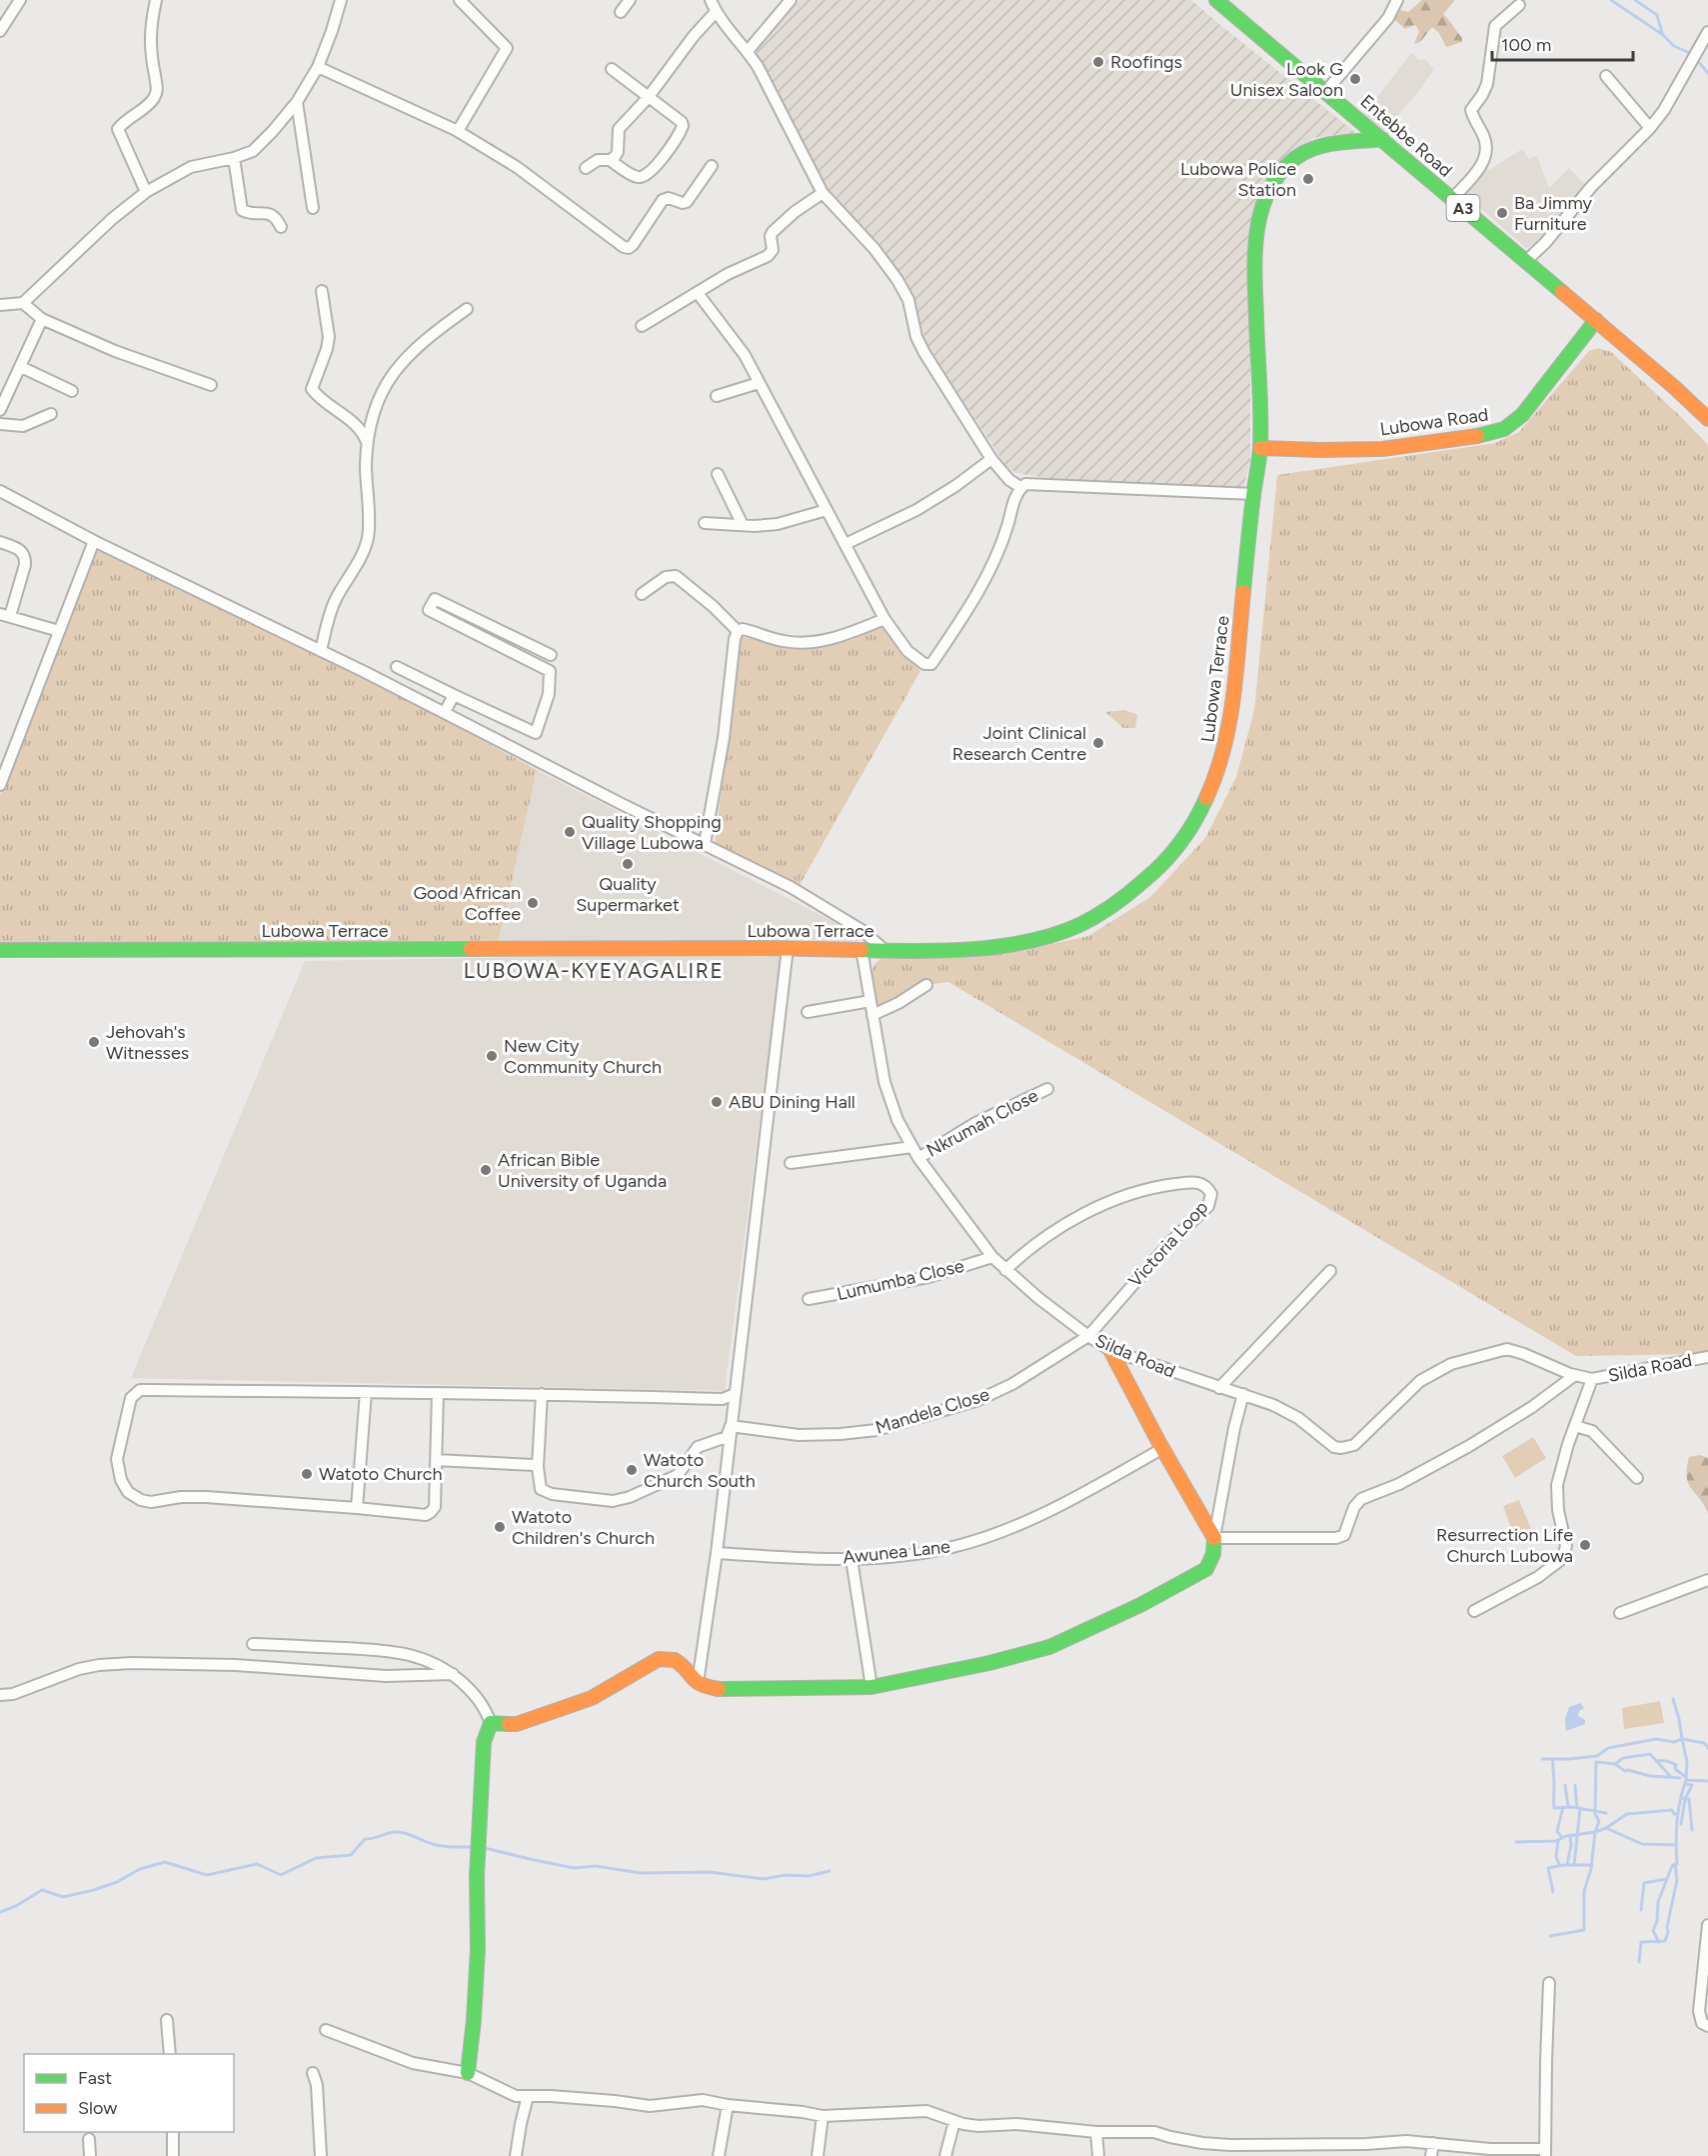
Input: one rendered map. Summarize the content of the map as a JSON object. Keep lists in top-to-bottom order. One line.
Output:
{"streets":{"street":["Entebbe Road","A3","Lubowa Road","Lubowa Terrace","Nkrumah Close","Victoria Loop","Lumumba Close","Silda Road","Mandela Close","Awunea Lane"]},"crossings":[["Entebbe Road","Lubowa Road"],["Entebbe Road","Lubowa Terrace"],["Lubowa Road","Lubowa Terrace"],["Lubowa Terrace","Silda Road"],["Nkrumah Close","Silda Road"],["Victoria Loop","Silda Road"],["Victoria Loop","Mandela Close"],["Lumumba Close","Silda Road"],["Silda Road","Mandela Close"]],"districts":["LUBOWA-KYEYAGALIRE"],"places":["Roofings","Look G Unisex Saloon","Lubowa Police Station","Ba Jimmy Furniture","Joint Clinical Research Centre","Quality Shopping Village Lubowa","Quality Supermarket","Good African Coffee","Jehovah's Witnesses","New City Community Church","ABU Dining Hall","African Bible University of Uganda","Watoto Church South","Watoto Church","Watoto Children's Church","Resurrection Life Church Lubowa"],"legend":["Fast","Slow"],"scale_bar":"100 m"}
